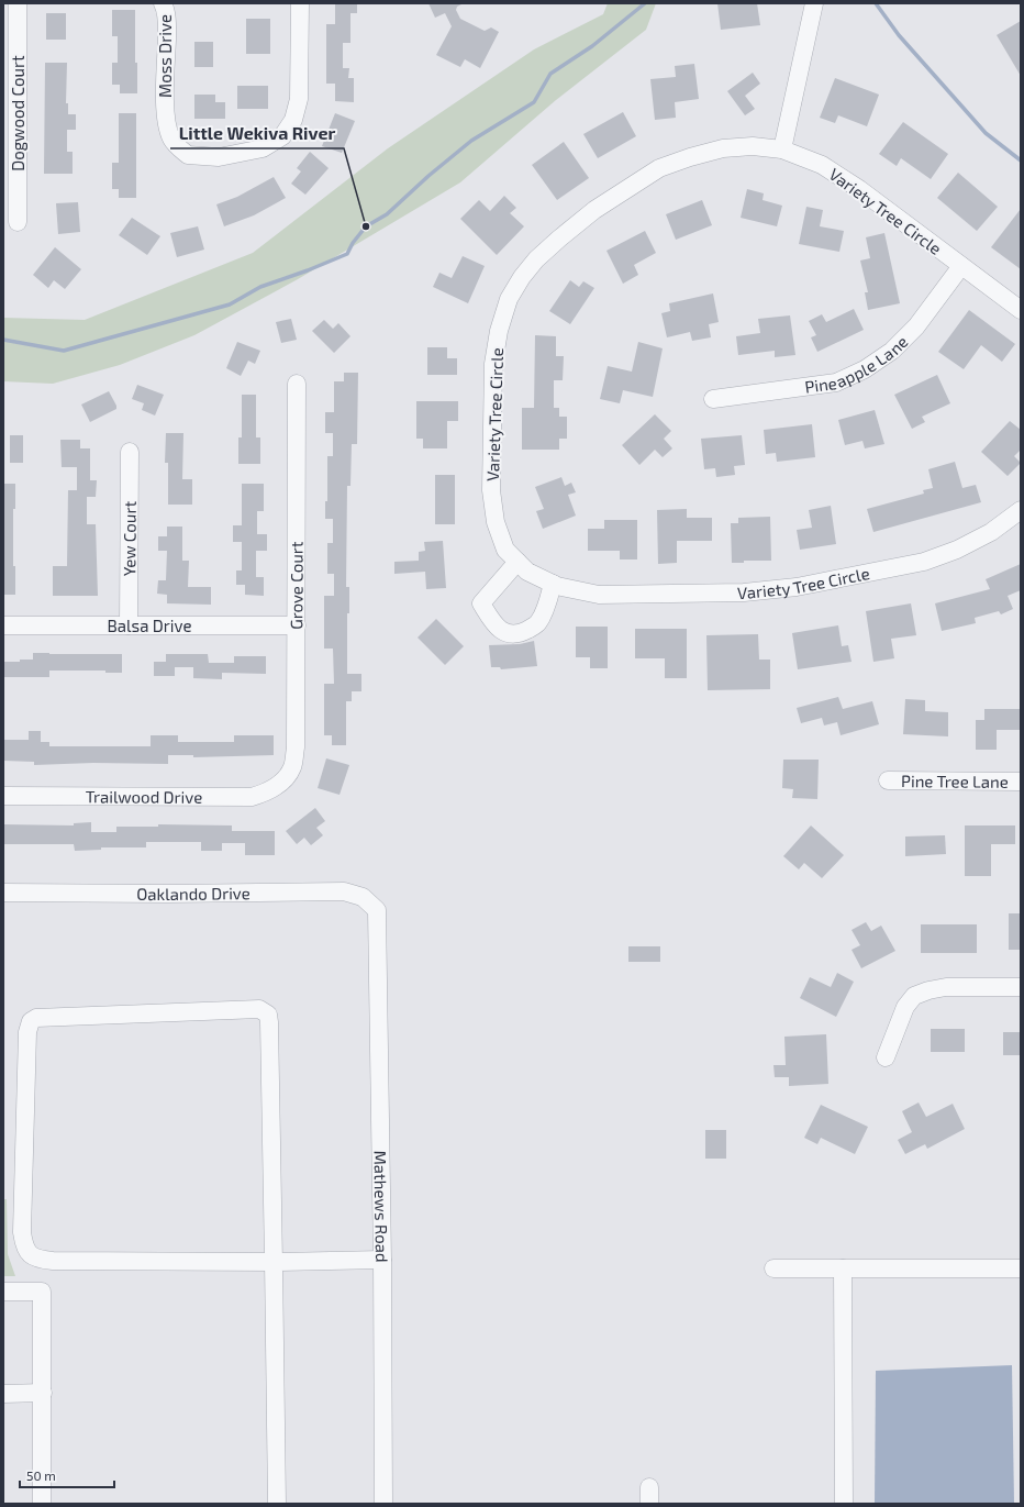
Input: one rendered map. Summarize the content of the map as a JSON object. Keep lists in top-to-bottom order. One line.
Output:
{"streets":{"street":["Moss Drive","Dogwood Court","Variety Tree Circle","Pineapple Lane","Yew Court","Grove Court","Balsa Drive","Pine Tree Lane","Trailwood Drive","Oaklando Drive","Mathews Road"]},"crossings":[["Variety Tree Circle","Pineapple Lane"],["Yew Court","Balsa Drive"],["Grove Court","Balsa Drive"],["Grove Court","Trailwood Drive"],["Oaklando Drive","Mathews Road"]],"places":["Little Wekiva River"],"scale_bar":"50 m"}
